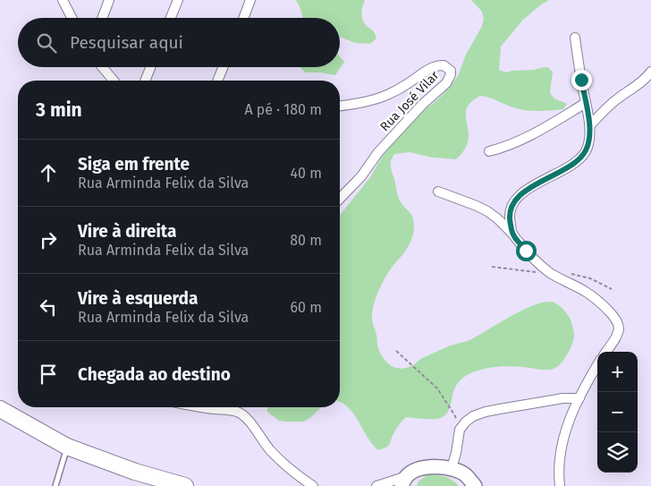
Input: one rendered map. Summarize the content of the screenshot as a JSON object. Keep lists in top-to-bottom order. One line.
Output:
{"streets":{"street":["Rua José Vilar"]},"page":{"search":"Pesquisar aqui","heading":["3 min","A pé · 180 m"],"list":[["Siga em frente","Rua Arminda Felix da Silva","40 m"],["Vire à direita","Rua Arminda Felix da Silva","80 m"],["Vire à esquerda","Rua Arminda Felix da Silva","60 m"],"Chegada ao destino"],"map_buttons":["+","−"]}}
